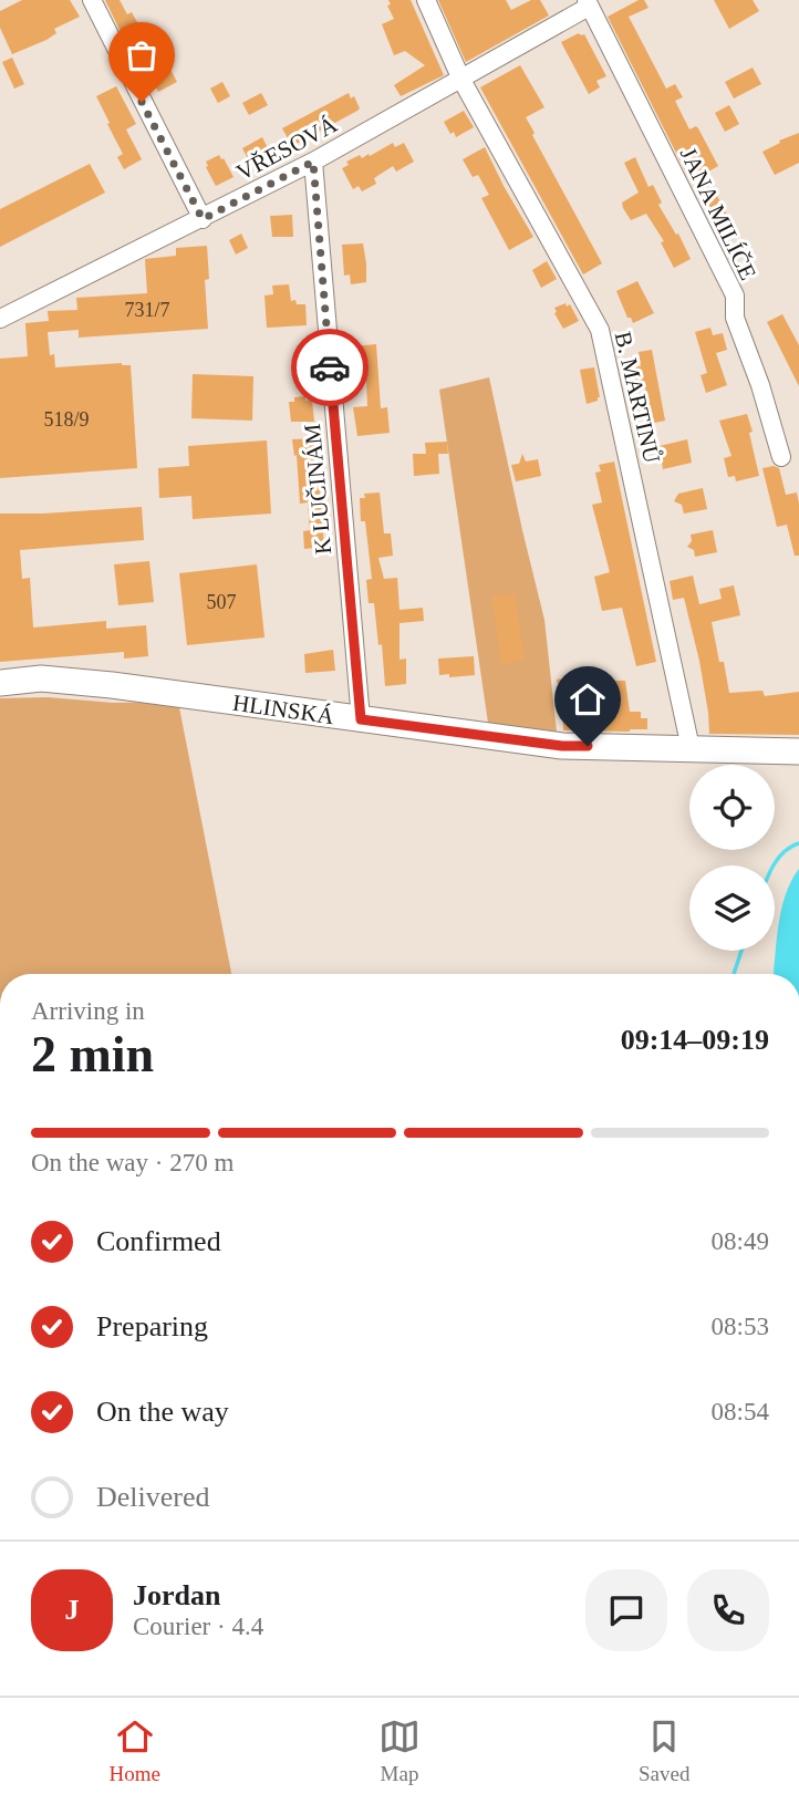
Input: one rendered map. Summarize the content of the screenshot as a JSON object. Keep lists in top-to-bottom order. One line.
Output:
{"streets":{"street":["VŘESOVÁ","JANA MILÍČE","B. MARTINŮ","K LUČINÁM","HLINSKÁ"]},"crossings":[["VŘESOVÁ","JANA MILÍČE"],["VŘESOVÁ","B. MARTINŮ"],["VŘESOVÁ","K LUČINÁM"],["B. MARTINŮ","HLINSKÁ"],["K LUČINÁM","HLINSKÁ"]],"house_numbers":["731/7","518/9","507"],"page":{"heading":["2 min","Arriving in","09:14–09:19"],"panel":["Jordan","Courier · 4.4"],"bar":"On the way · 270 m","list":[["Confirmed","08:49"],["Preparing","08:53"],["On the way","08:54"],"Delivered"],"round":"J","tabs":["Home","Map","Saved"]}}
